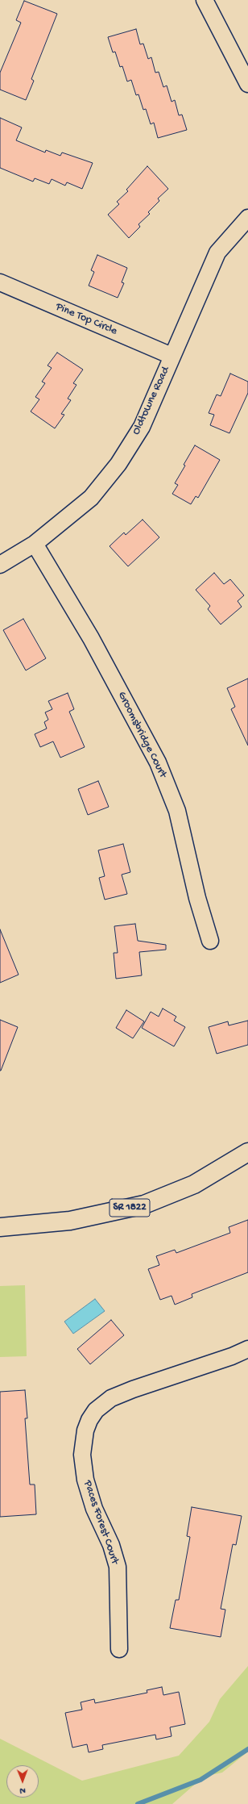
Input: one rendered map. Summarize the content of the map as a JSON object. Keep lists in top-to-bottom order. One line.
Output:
{"streets":{"main road":["SR 1822"],"street":["Pine Top Circle","Oldtowne Road","Groomsbridge Court","Paces Forest Court"]},"crossings":[["Pine Top Circle","Oldtowne Road"],["Oldtowne Road","Groomsbridge Court"]],"north":"bottom"}
